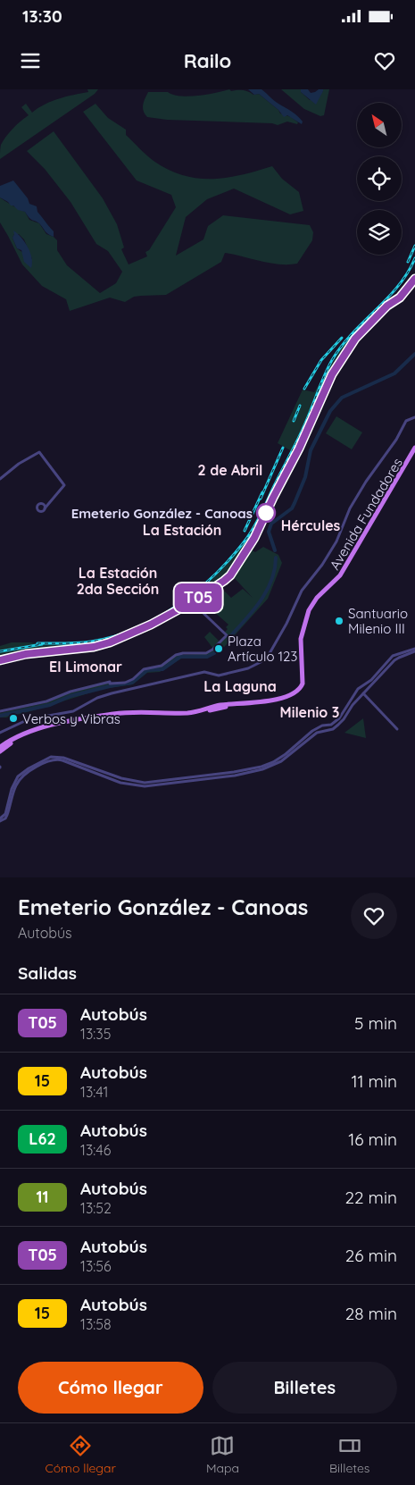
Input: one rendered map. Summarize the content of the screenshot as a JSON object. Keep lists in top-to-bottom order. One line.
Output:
{"streets":{"main road":["Avenida Fundadores"]},"districts":["2 de Abril","Hércules","La Estación","La Estación 2da Sección","El Limonar","La Laguna","Milenio 3"],"places":["Emeterio González - Canoas","Santuario Milenio III","Plaza Artículo 123","Verbos y Vibras"],"lines":["bus line T05"],"north":"top left","page":{"status":"13:30","header":"Railo","on_map":"T05","heading":[["Emeterio González - Canoas","Autobús"],"Salidas"],"list":[{"mark":"T05","name":"Autobús","note":"13:35","value":"5 min"},{"mark":"15","name":"Autobús","note":"13:41","value":"11 min"},{"mark":"L62","name":"Autobús","note":"13:46","value":"16 min"},{"mark":"11","name":"Autobús","note":"13:52","value":"22 min"},{"mark":"T05","name":"Autobús","note":"13:56","value":"26 min"},{"mark":"15","name":"Autobús","note":"13:58","value":"28 min"}],"buttons":["Cómo llegar","Billetes"],"tabs":["Cómo llegar","Mapa","Billetes"]}}
